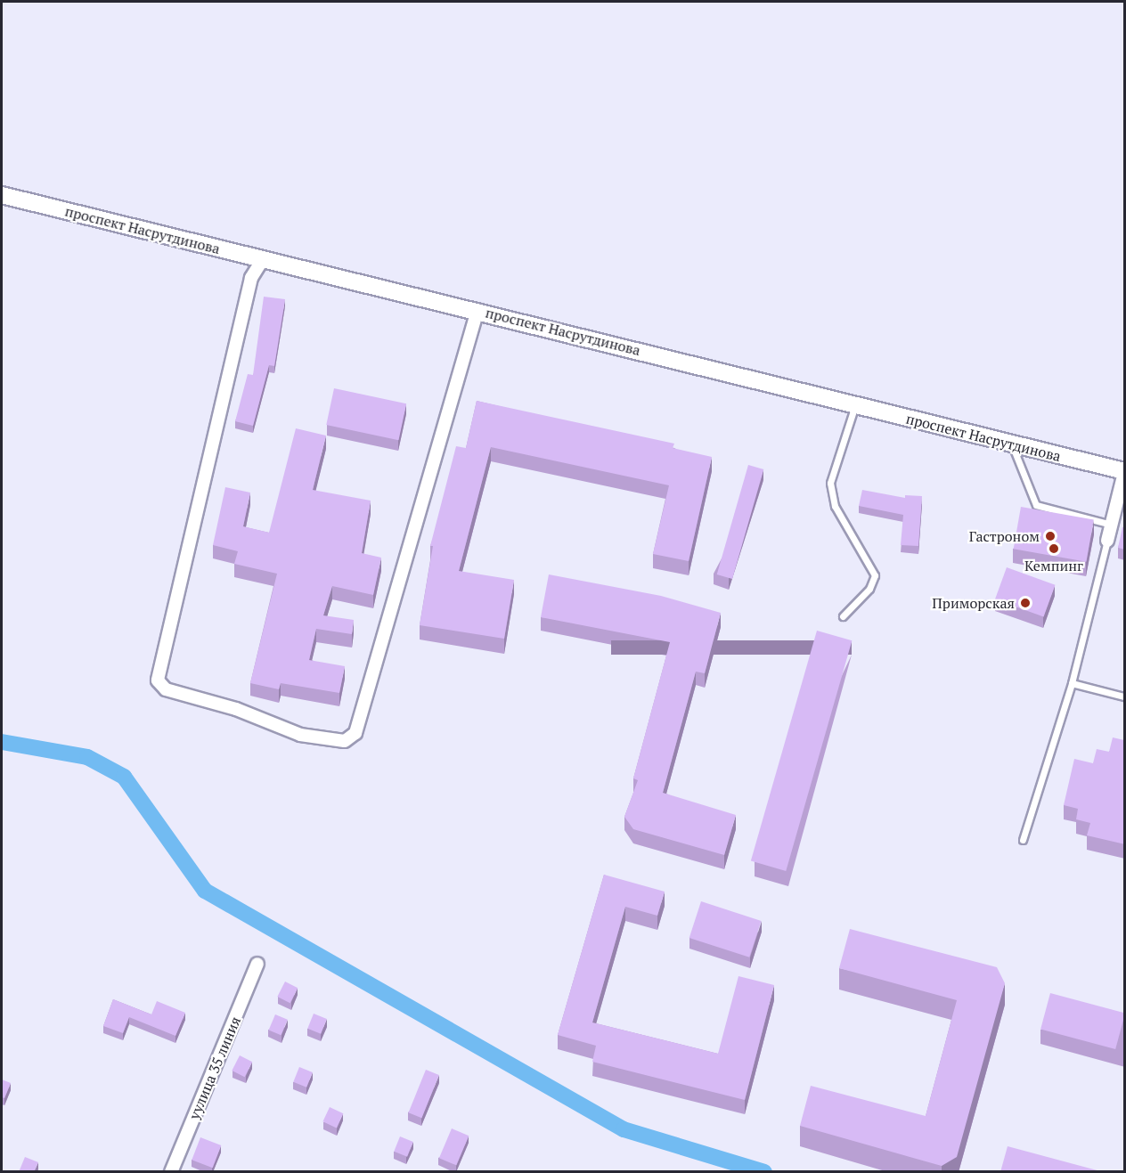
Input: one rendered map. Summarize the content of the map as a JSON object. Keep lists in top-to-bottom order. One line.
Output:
{"streets":{"main road":["проспект Насрутдинова"],"street":["уулица 35 линия"]},"places":["Гастроном","Кемпинг","Приморская"]}
